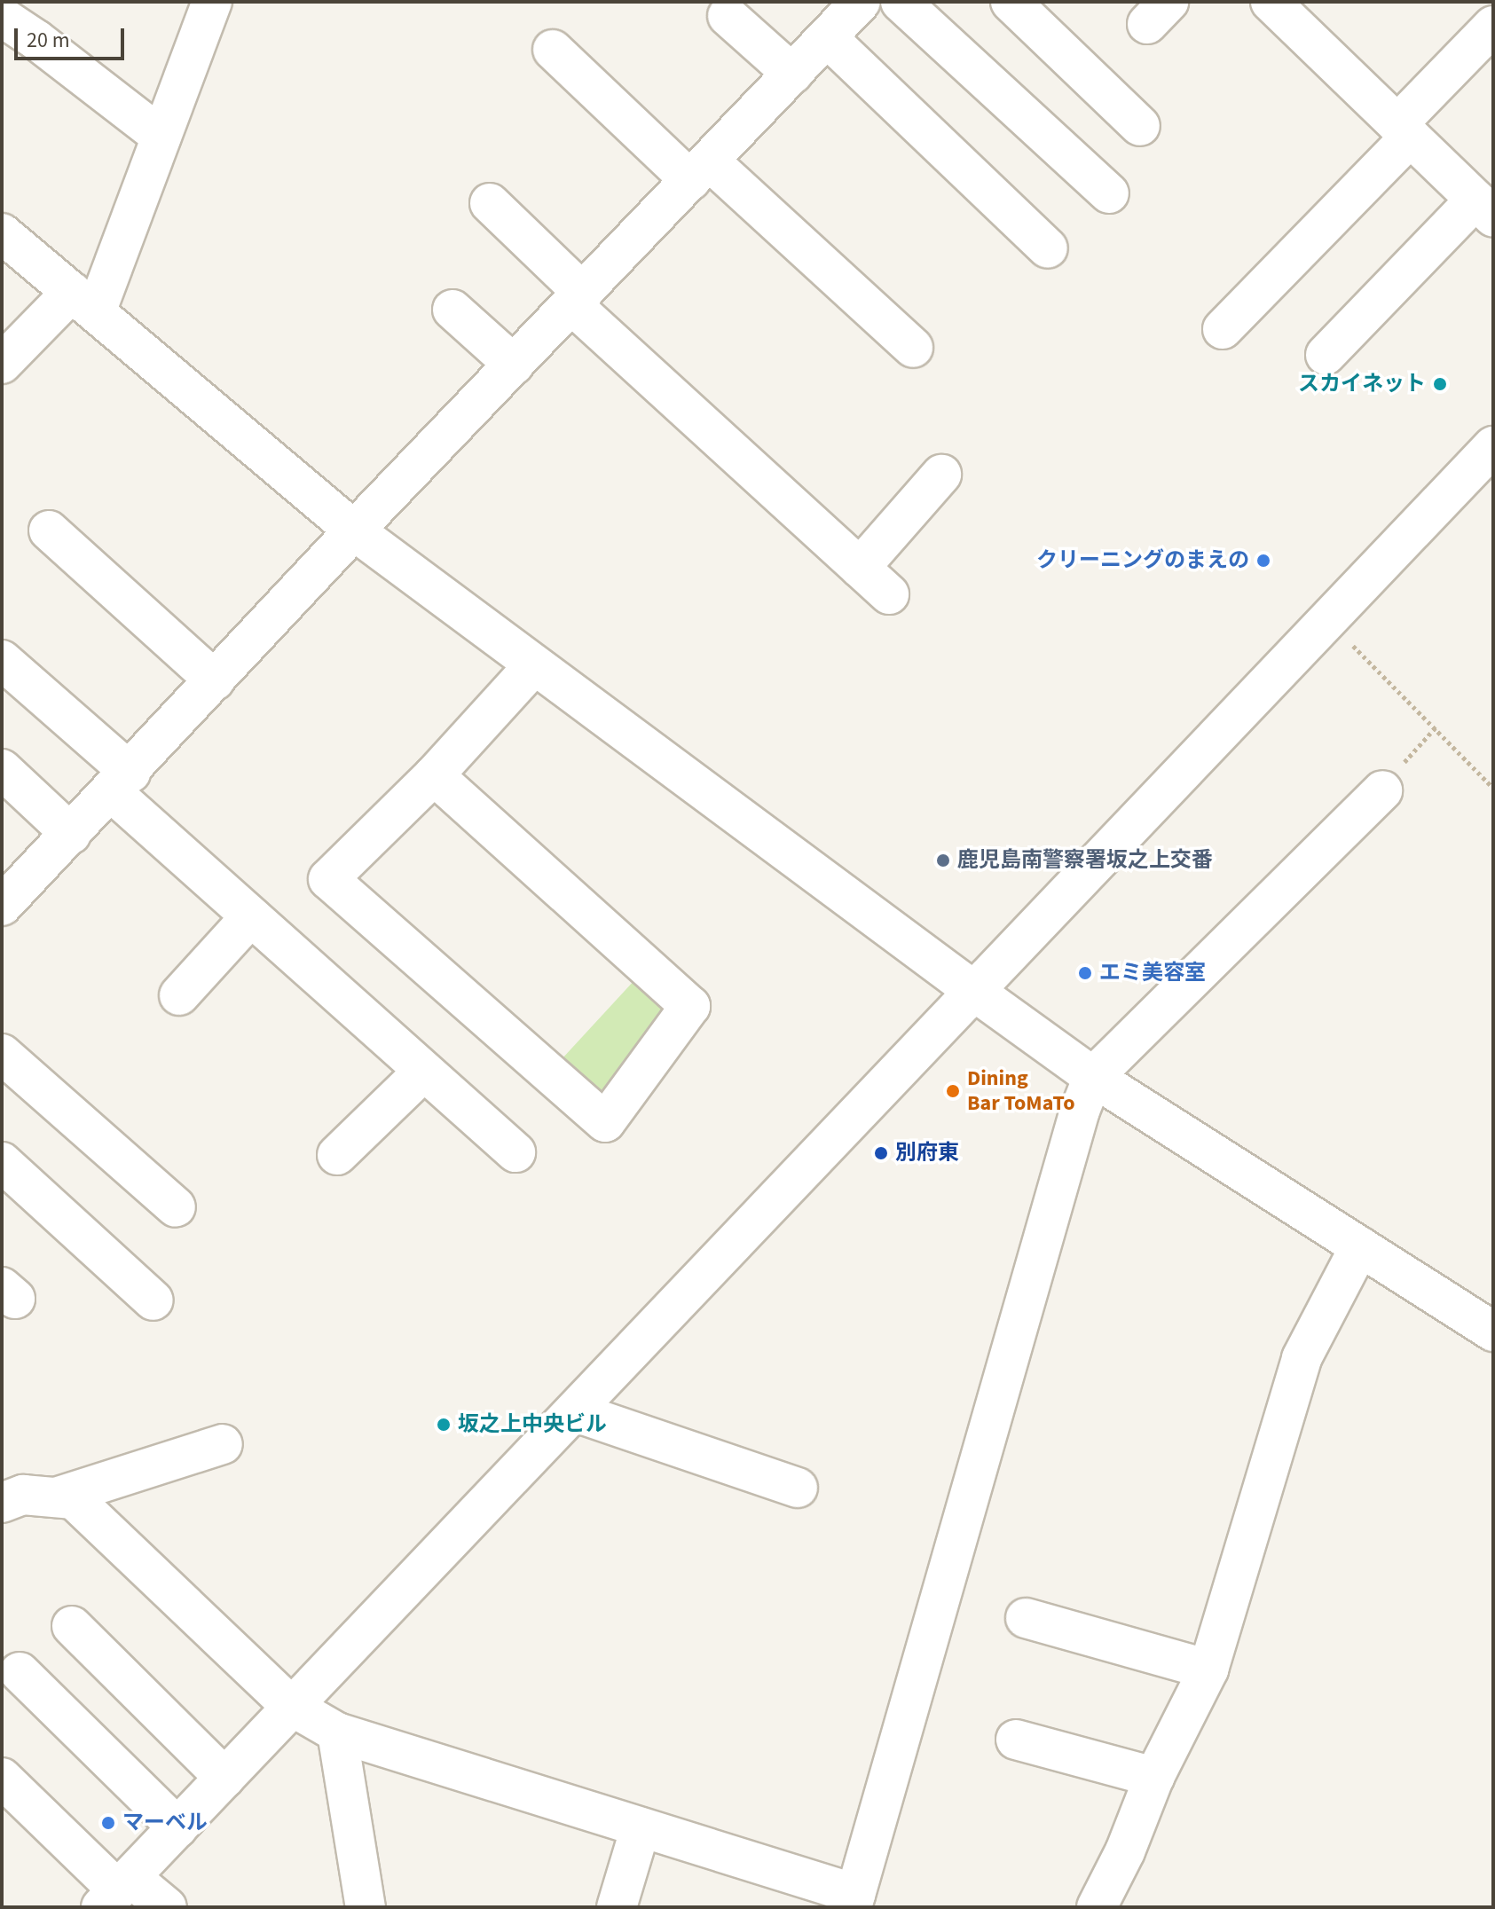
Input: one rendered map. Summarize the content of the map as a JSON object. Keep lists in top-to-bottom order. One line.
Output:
{"places":["スカイネット","クリーニングのまえの","鹿児島南警察署坂之上交番","エミ美容室","Dining Bar ToMaTo","別府東","坂之上中央ビル","マーベル"],"scale_bar":"20 m"}
